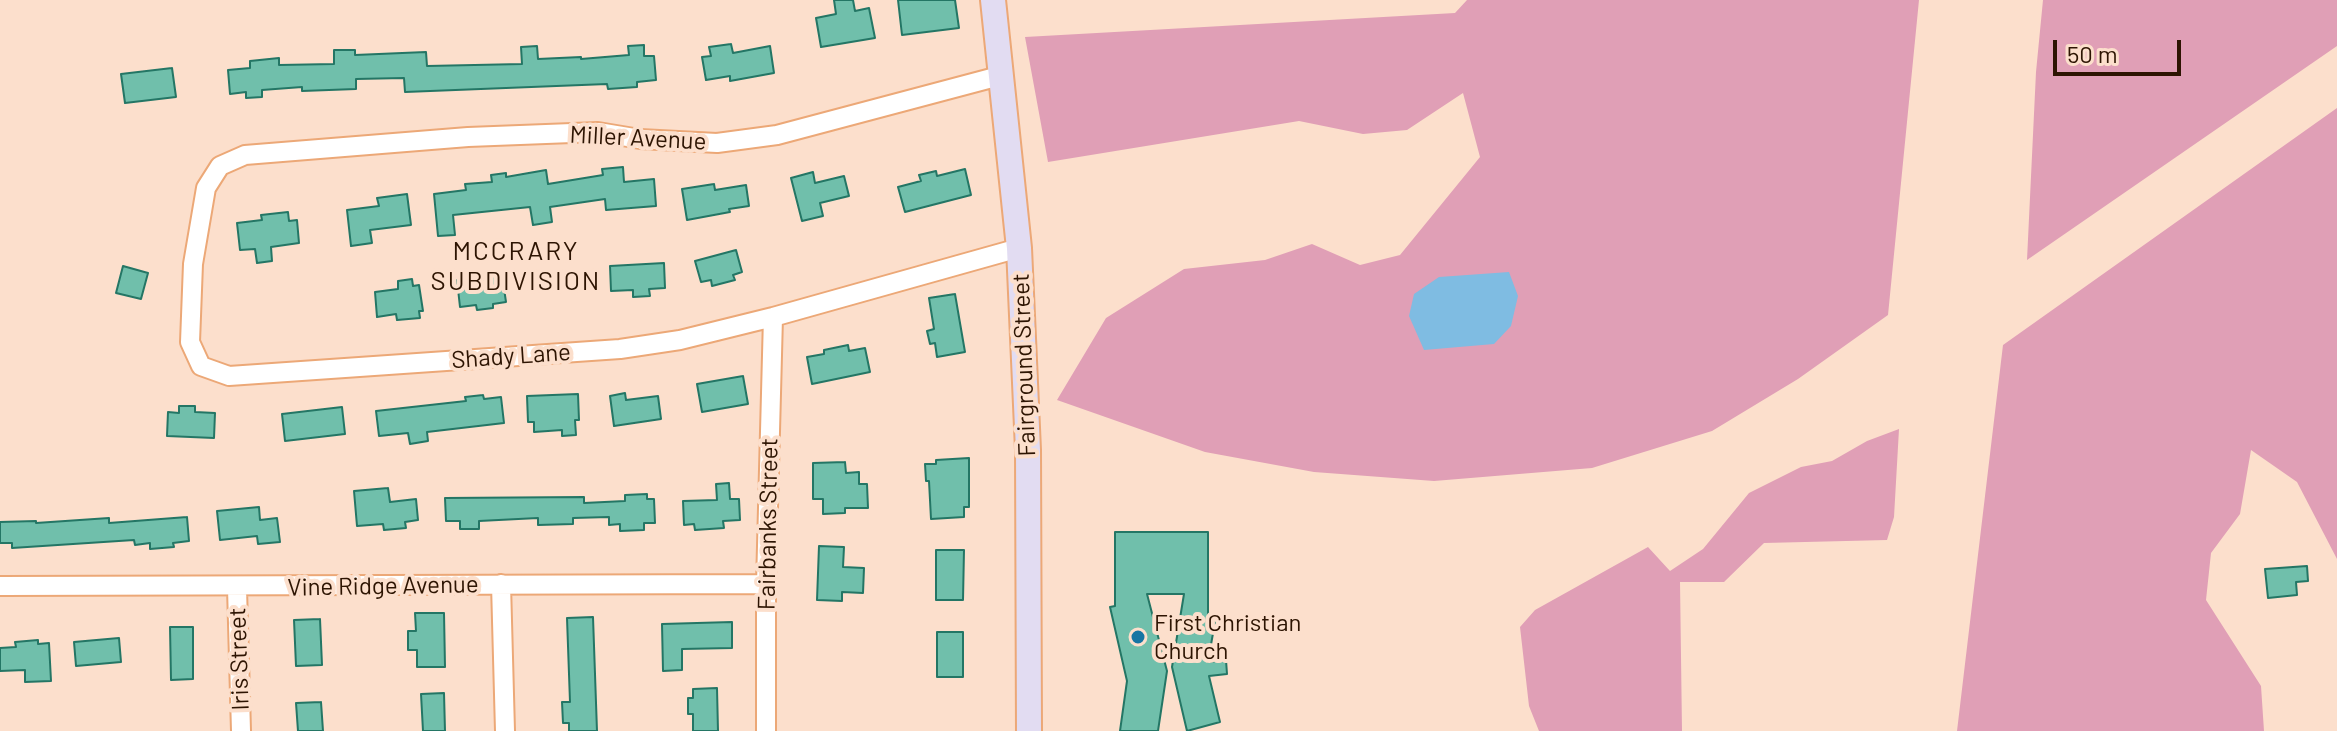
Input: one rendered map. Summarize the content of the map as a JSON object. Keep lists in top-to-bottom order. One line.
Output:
{"streets":{"street":["Miller Avenue","Shady Lane","Fairground Street","Fairbanks Street","Vine Ridge Avenue","Iris Street"]},"crossings":[["Miller Avenue","Shady Lane"],["Miller Avenue","Fairground Street"],["Shady Lane","Fairground Street"],["Shady Lane","Fairbanks Street"],["Fairbanks Street","Vine Ridge Avenue"],["Vine Ridge Avenue","Iris Street"]],"districts":["MCCRARY SUBDIVISION"],"places":["First Christian Church"],"scale_bar":"50 m"}
